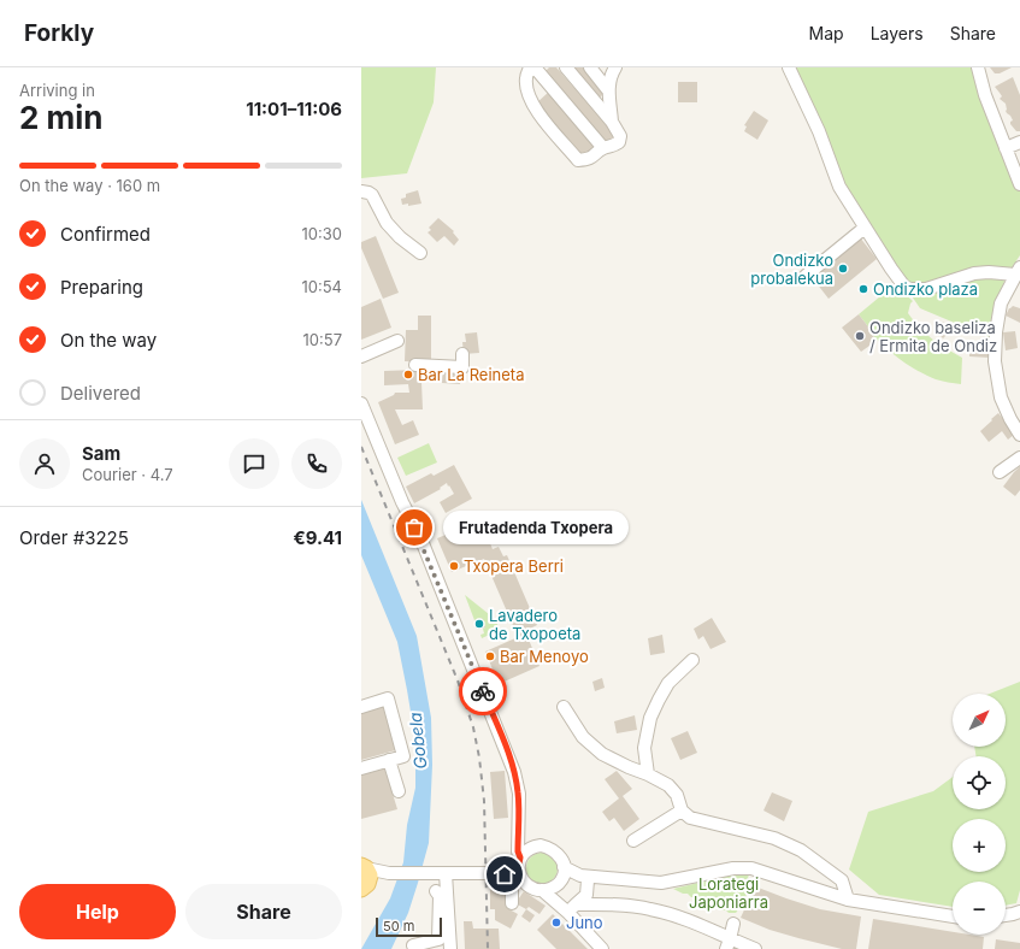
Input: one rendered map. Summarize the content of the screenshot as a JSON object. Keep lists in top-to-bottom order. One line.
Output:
{"water":["Gobela"],"parks":["Lorategi Japoniarra"],"places":["Ondizko probalekua","Ondizko plaza","Ondizko baseliza / Ermita de Ondiz","Bar La Reineta","Frutadenda Txopera","Txopera Berri","Lavadero de Txopoeta","Bar Menoyo","Juno"],"scale_bar":"50 m","north":"top right","page":{"header":"Forkly","nav":["Map","Layers","Share"],"heading":["2 min","Arriving in","11:01–11:06"],"panel":["Sam","Courier · 4.7","Order #3225","€9.41"],"bar":"On the way · 160 m","list":[["Confirmed","10:30"],["Preparing","10:54"],["On the way","10:57"],"Delivered"],"bubble":"Frutadenda Txopera","map_buttons":["+","−"],"buttons":["Help","Share"],"scale":"50 m"}}
